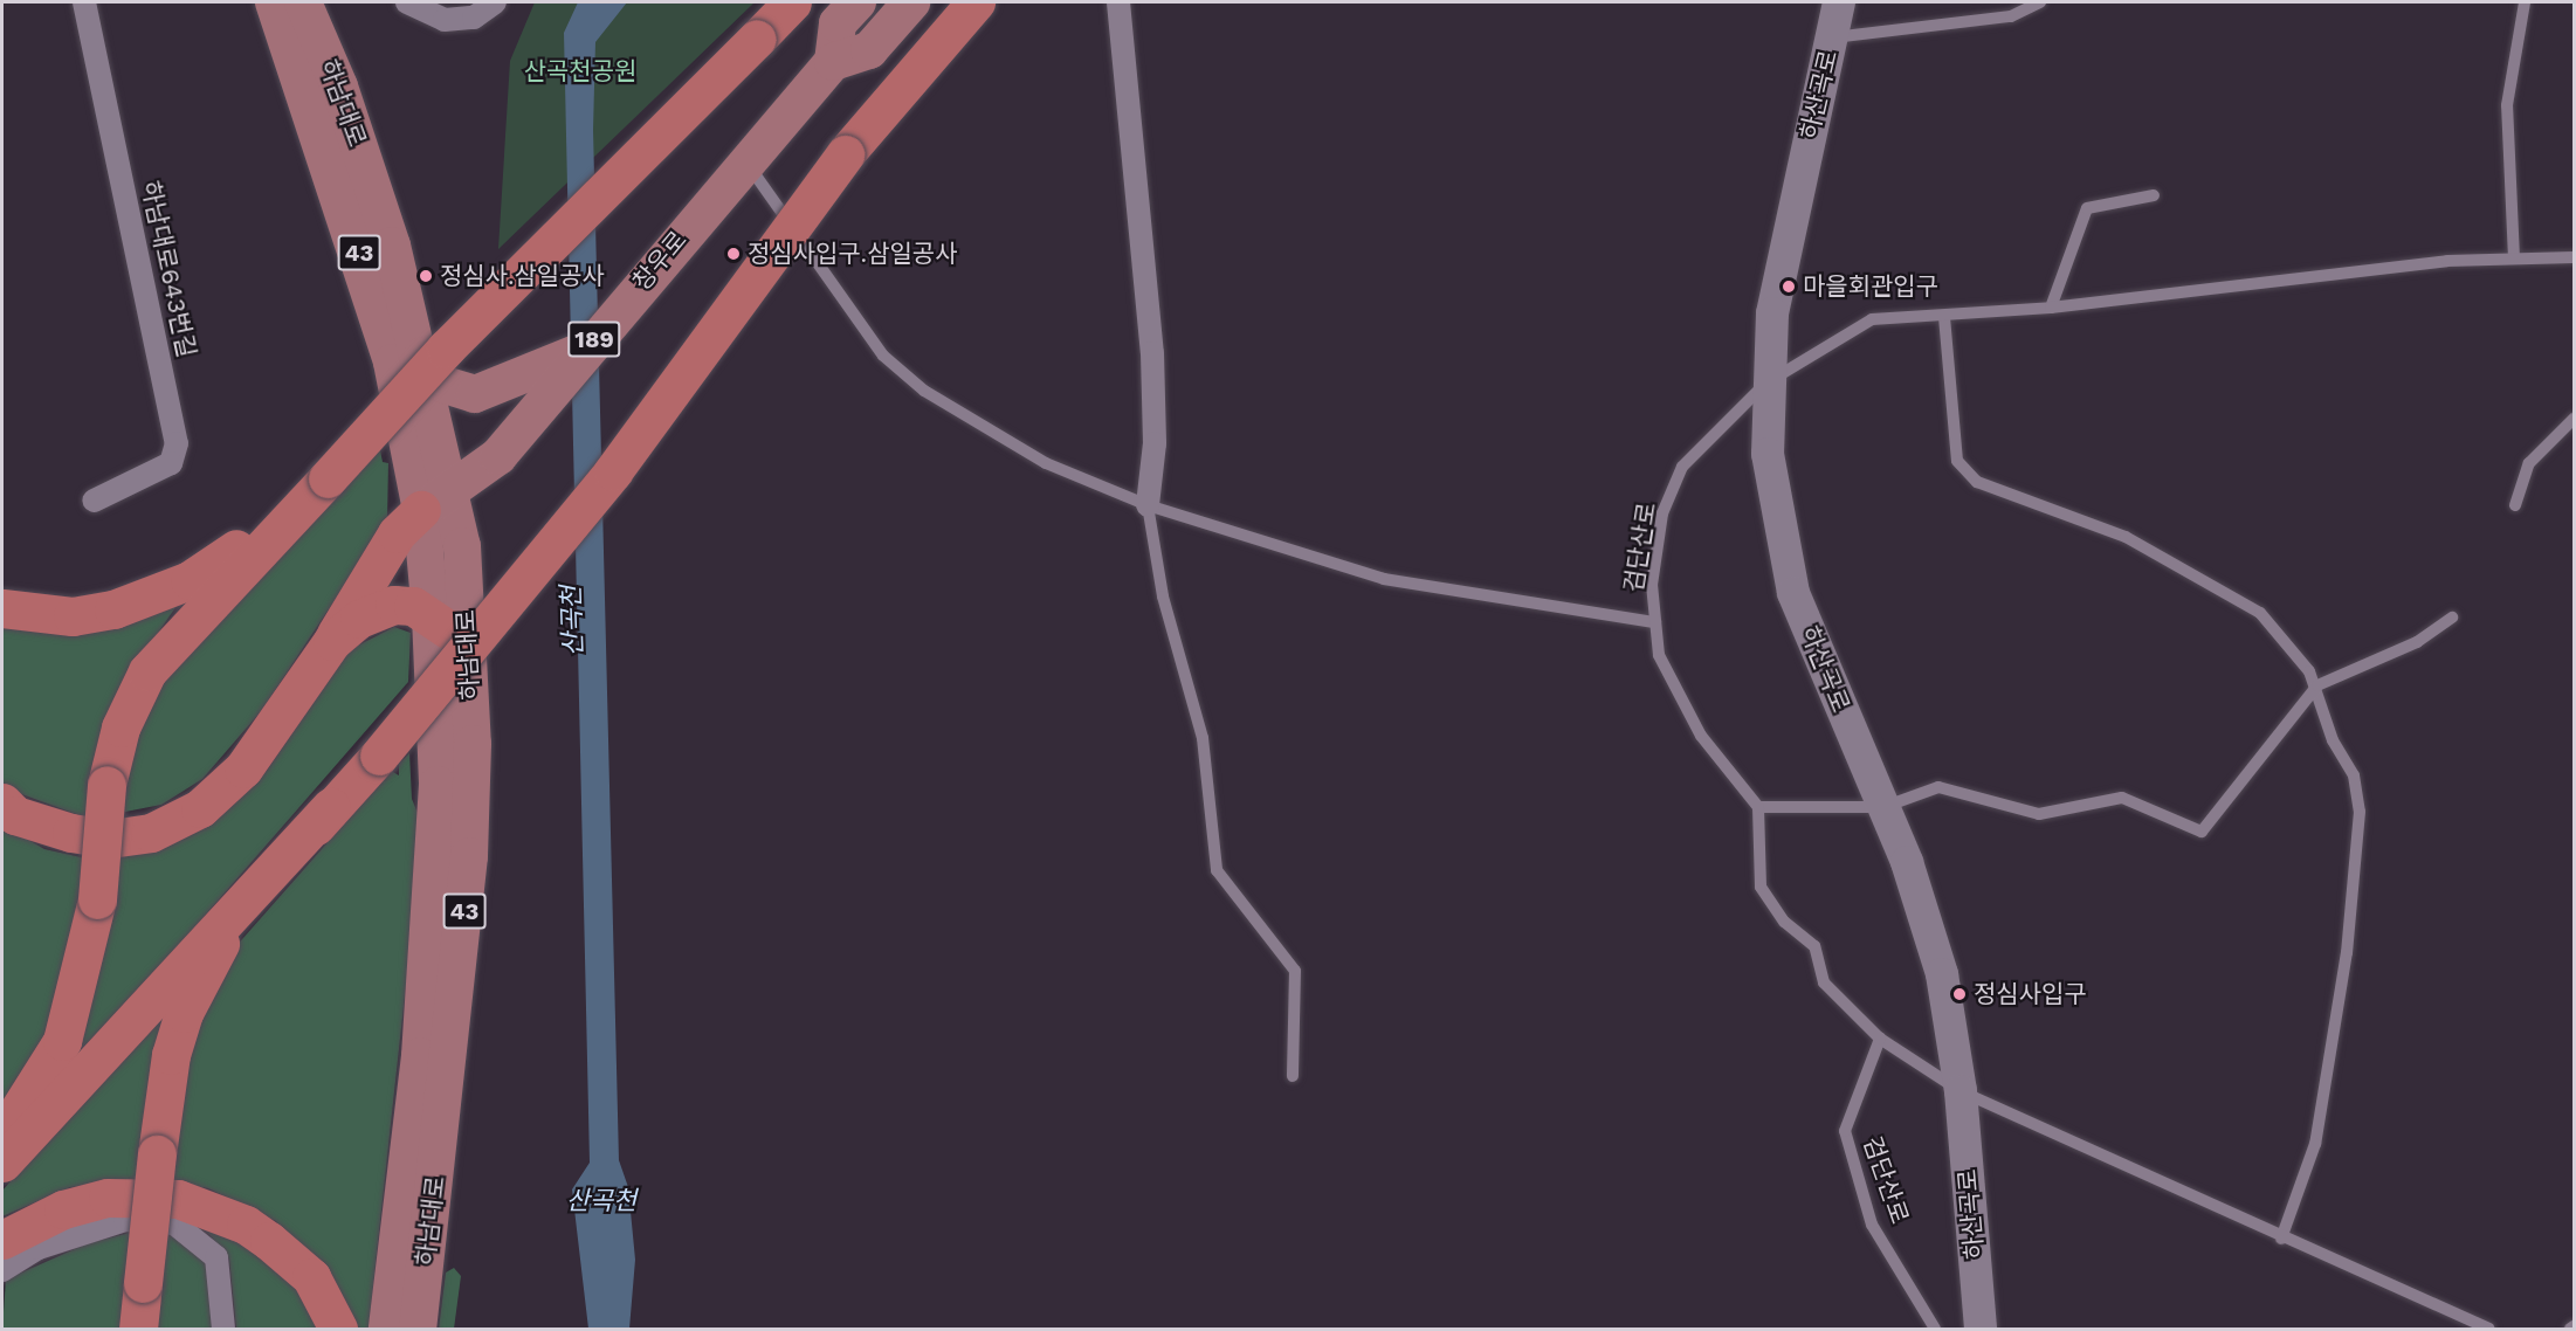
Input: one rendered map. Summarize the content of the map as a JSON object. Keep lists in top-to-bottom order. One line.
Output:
{"streets":{"main road":["하남대로","43","창우로","189"],"street":["하산곡로","하남대로643번길"],"lane":["검단산로"]},"crossings":[["하산곡로","검단산로"],["하남대로","창우로"]],"water":["산곡천"],"parks":["산곡천공원"],"places":["정심사입구.삼일공사","정심사.삼일공사","마을회관입구","정심사입구"]}
